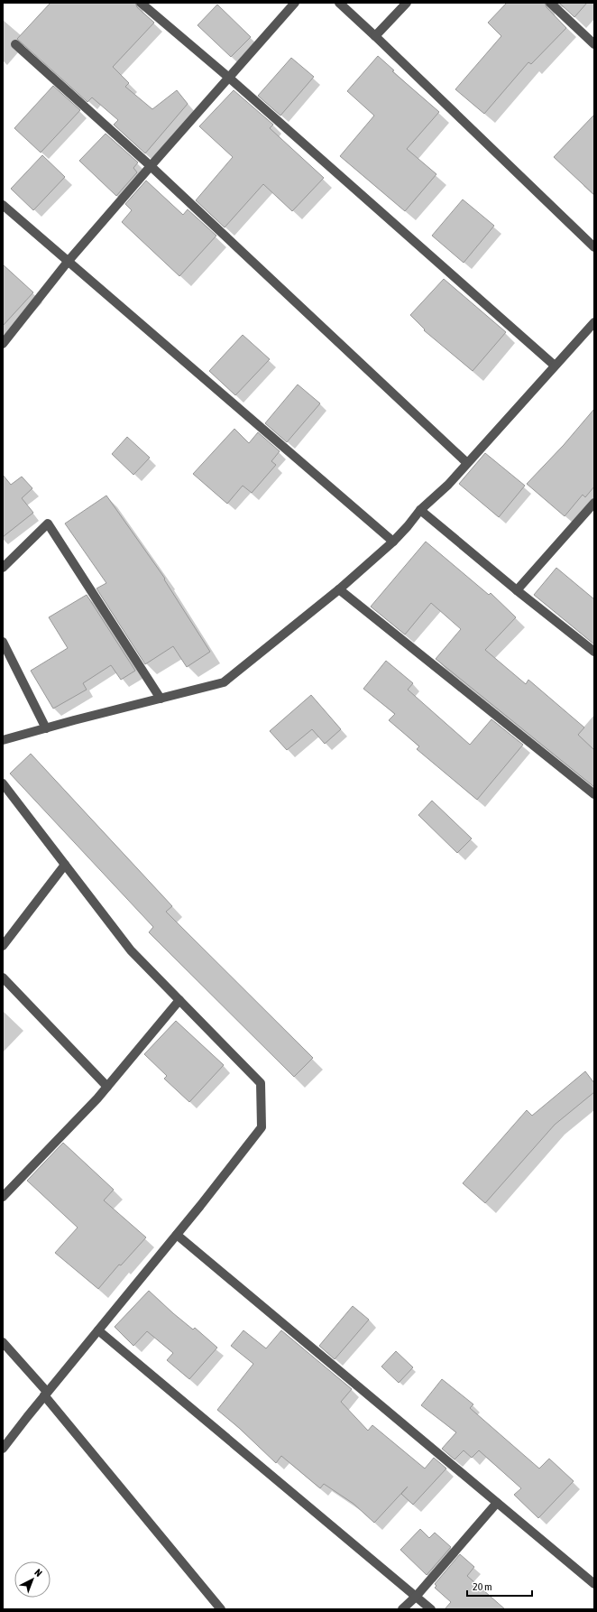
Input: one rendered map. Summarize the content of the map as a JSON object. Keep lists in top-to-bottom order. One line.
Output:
{"scale_bar":"20 m","north":"top right"}
